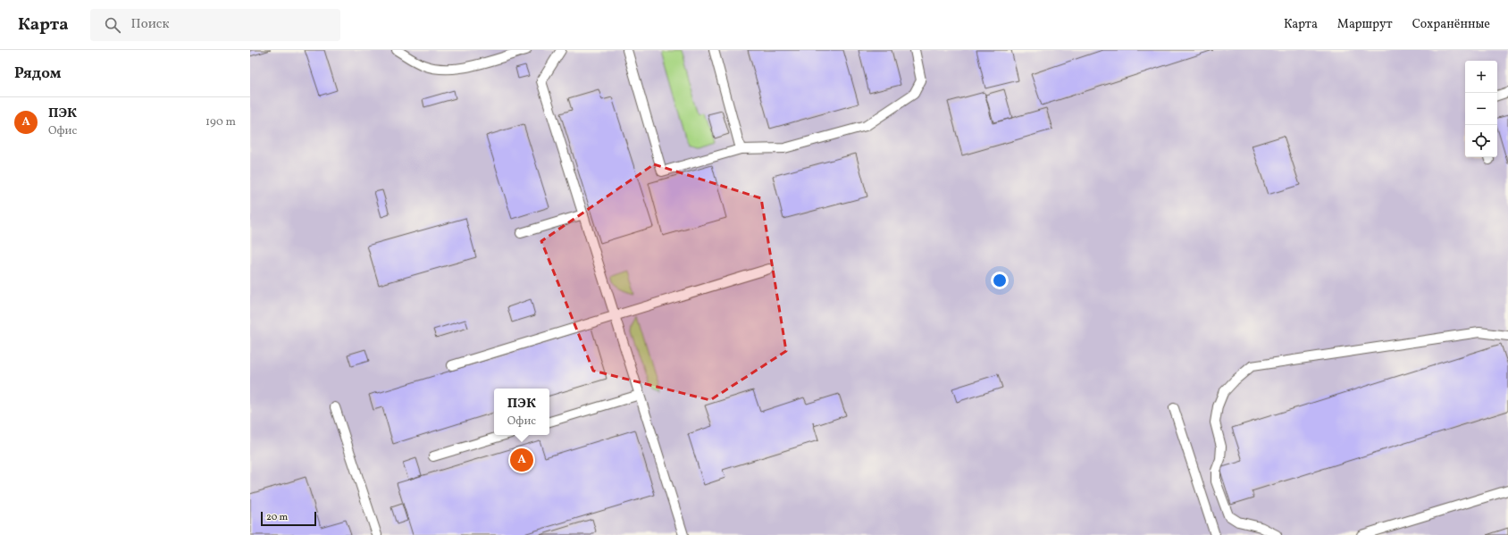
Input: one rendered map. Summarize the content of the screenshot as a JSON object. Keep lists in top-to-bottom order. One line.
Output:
{"scale_bar":"20 m","page":{"header":"Карта","search":"Поиск","nav":["Карта","Маршрут","Сохранённые"],"heading":"Рядом","map_buttons":["+","−"],"list":[{"mark":"A","name":"ПЭК","note":"Офис","value":"190 m"}],"popup":["ПЭК","Офис"],"pins":"A","scale":"20 m"}}
